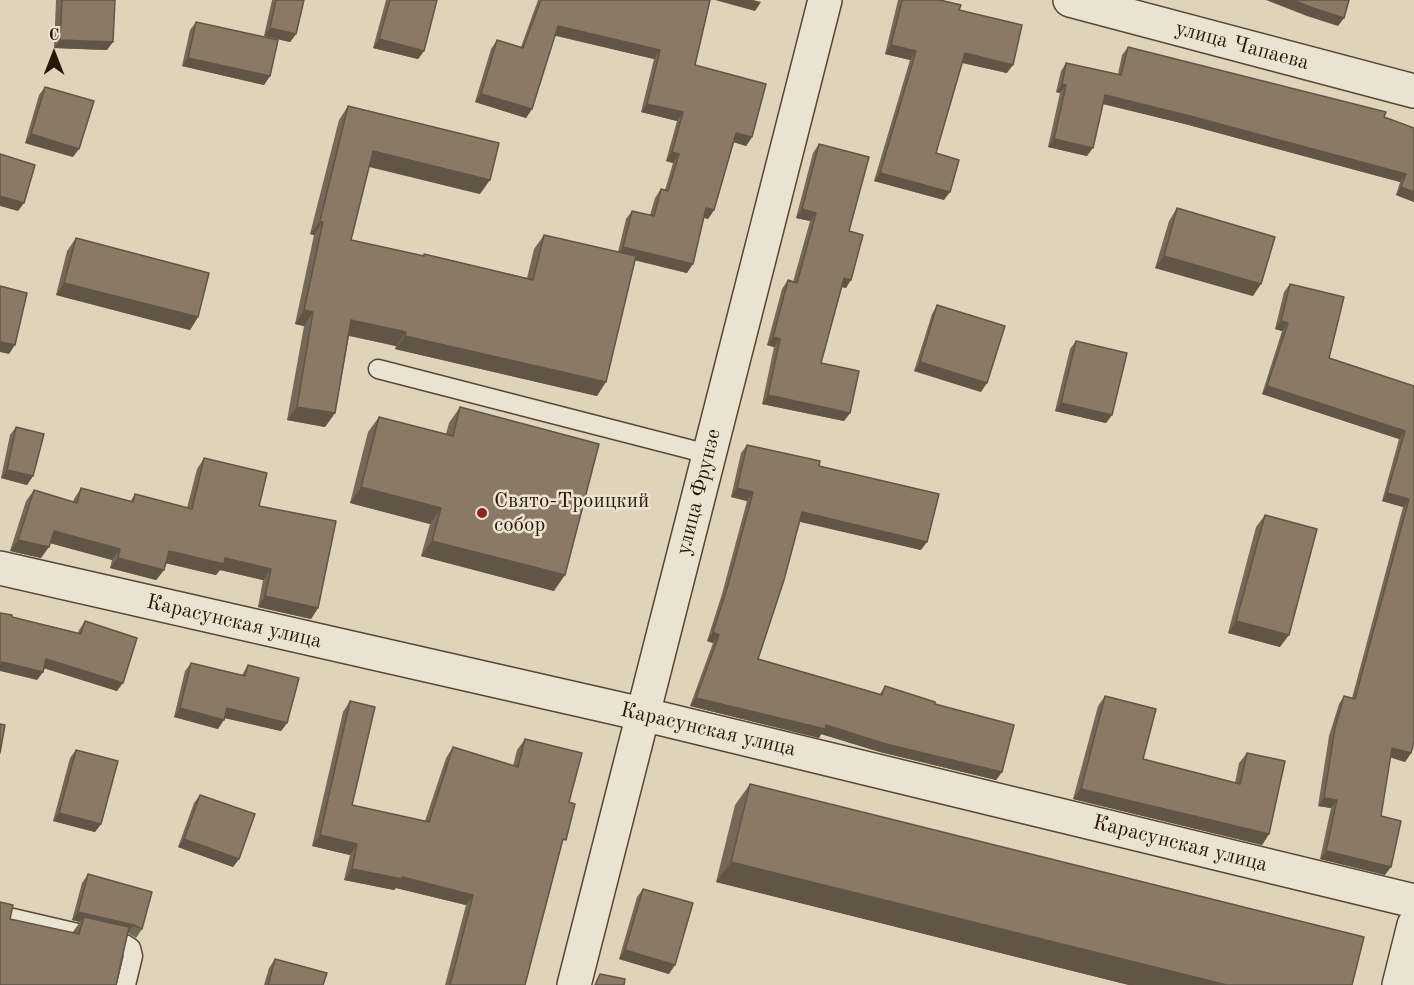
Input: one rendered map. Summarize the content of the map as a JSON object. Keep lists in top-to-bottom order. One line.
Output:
{"streets":{"street":["улица Чапаева","улица Фрунзе","Карасунская улица"]},"crossings":[["улица Фрунзе","Карасунская улица"]],"places":["Свято-Троицкий собор"],"north":"top"}
